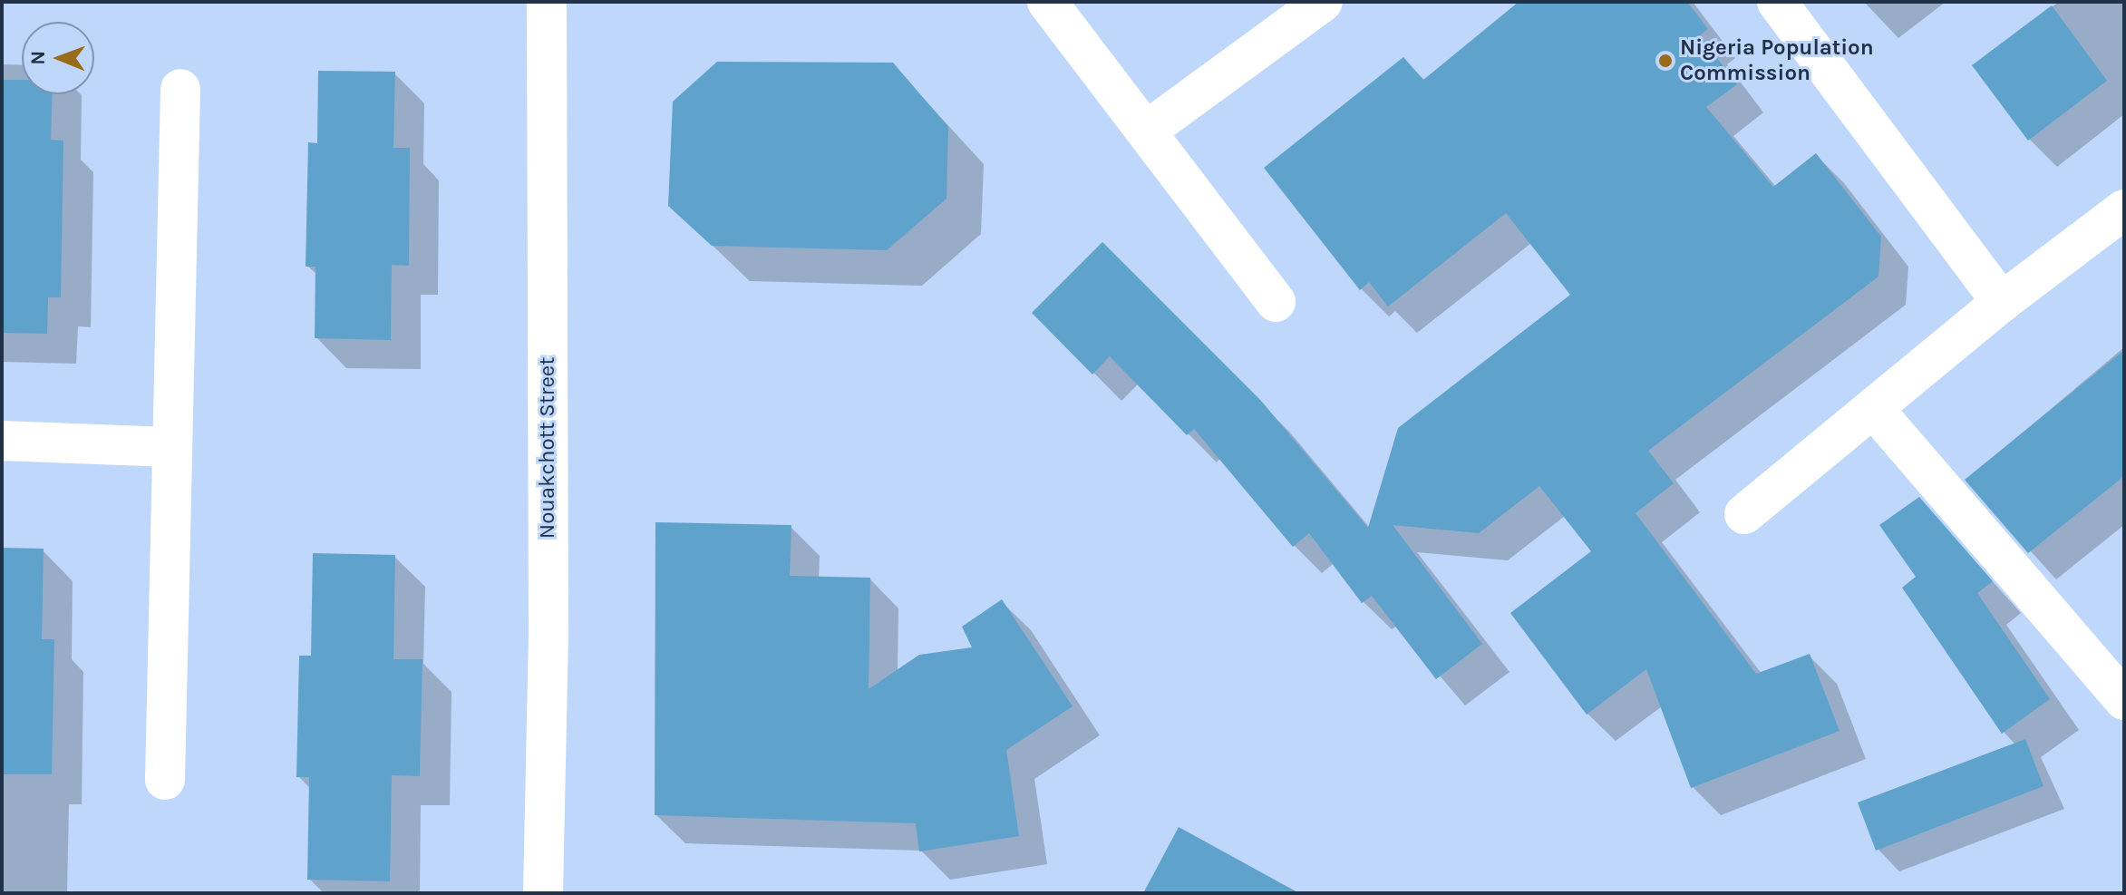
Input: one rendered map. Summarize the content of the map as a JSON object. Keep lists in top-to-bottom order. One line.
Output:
{"streets":{"street":["Nouakchott Street"]},"places":["Nigeria Population Commission"],"north":"left"}
